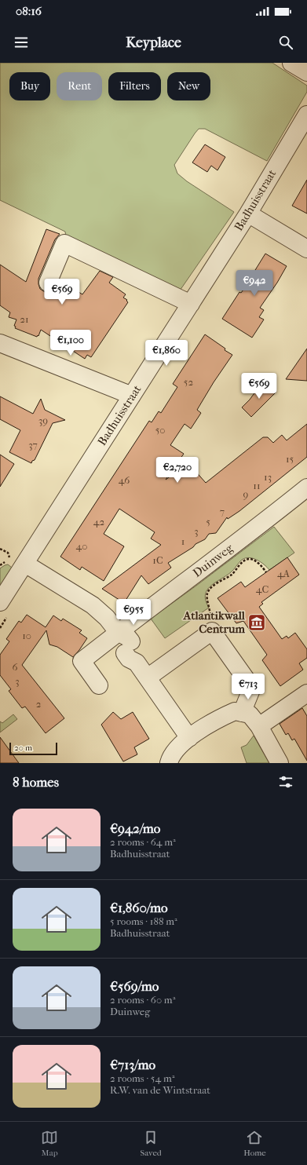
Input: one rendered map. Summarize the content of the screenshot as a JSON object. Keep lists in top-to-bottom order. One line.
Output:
{"streets":{"street":["Badhuisstraat","Duinweg"]},"places":{"museum":["Atlantikwall Centrum"]},"house_numbers":["21","52","39","50","37","15","13","46","11","9","7","42","5","3","1","40","1C","4A","4C","10","6","3","2"],"scale_bar":"20 m","page":{"status":"08:16","header":"Keyplace","chip":["Buy","Rent","Filters","New"],"price":["€942","€569","€1,100","€1,860","€569","€2,720","€955","€713"],"scale":"20 m","heading":"8 homes","list":[{"name":"€942/mo","note":"2 rooms · 64 m² · Badhuisstraat"},{"name":"€1,860/mo","note":"5 rooms · 188 m² · Badhuisstraat"},{"name":"€569/mo","note":"2 rooms · 60 m² · Duinweg"},{"name":"€713/mo","note":"2 rooms · 54 m² · R.W. van de Wintstraat"}],"tabs":["Map","Saved","Home"]}}
